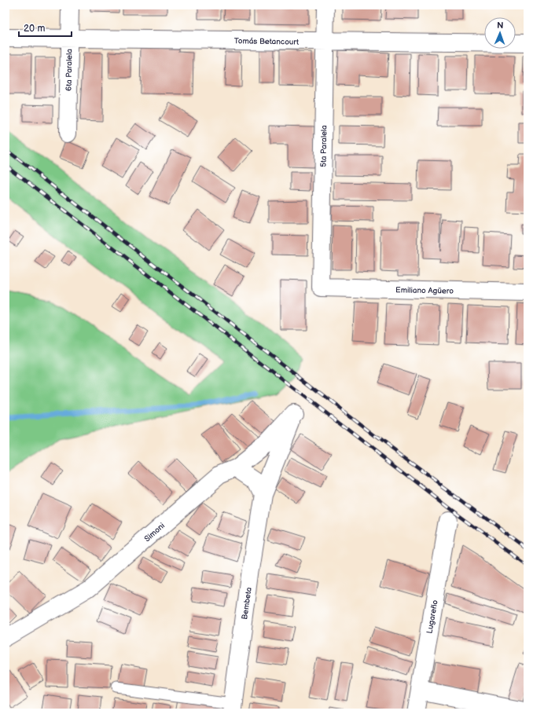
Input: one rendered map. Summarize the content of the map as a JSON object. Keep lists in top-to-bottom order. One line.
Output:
{"streets":{"street":["Tomás Betancourt","6ta Paralela","5ta Paralela","Emiliano Agüero","Simoni","Bembeta","Lugareño"]},"crossings":[["Tomás Betancourt","6ta Paralela"],["Tomás Betancourt","5ta Paralela"],["5ta Paralela","Emiliano Agüero"],["Simoni","Bembeta"]],"scale_bar":"20 m","north":"top"}
